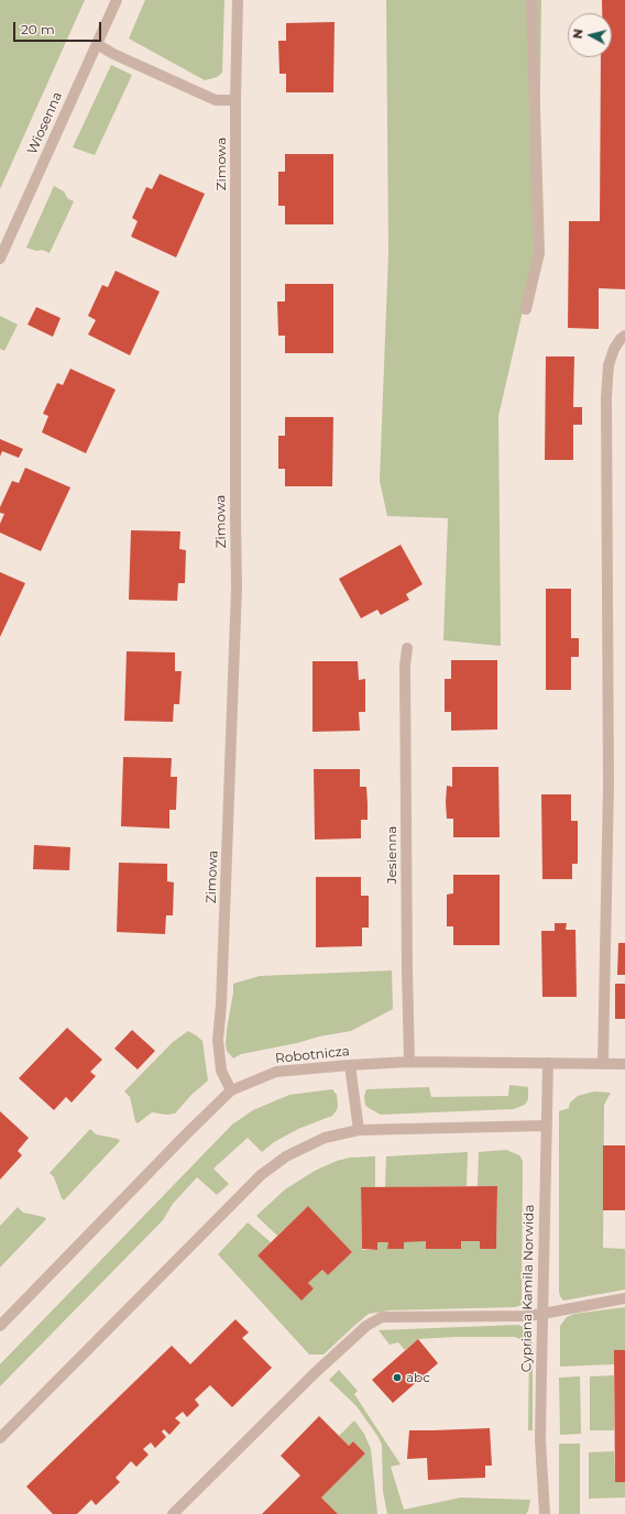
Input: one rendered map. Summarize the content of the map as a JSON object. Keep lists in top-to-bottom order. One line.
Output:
{"streets":{"street":["Wiosenna","Zimowa","Jesienna","Robotnicza","Cypriana Kamila Norwida"]},"crossings":[["Zimowa","Robotnicza"],["Jesienna","Robotnicza"],["Robotnicza","Cypriana Kamila Norwida"]],"places":["abc"],"scale_bar":"20 m","north":"left"}
